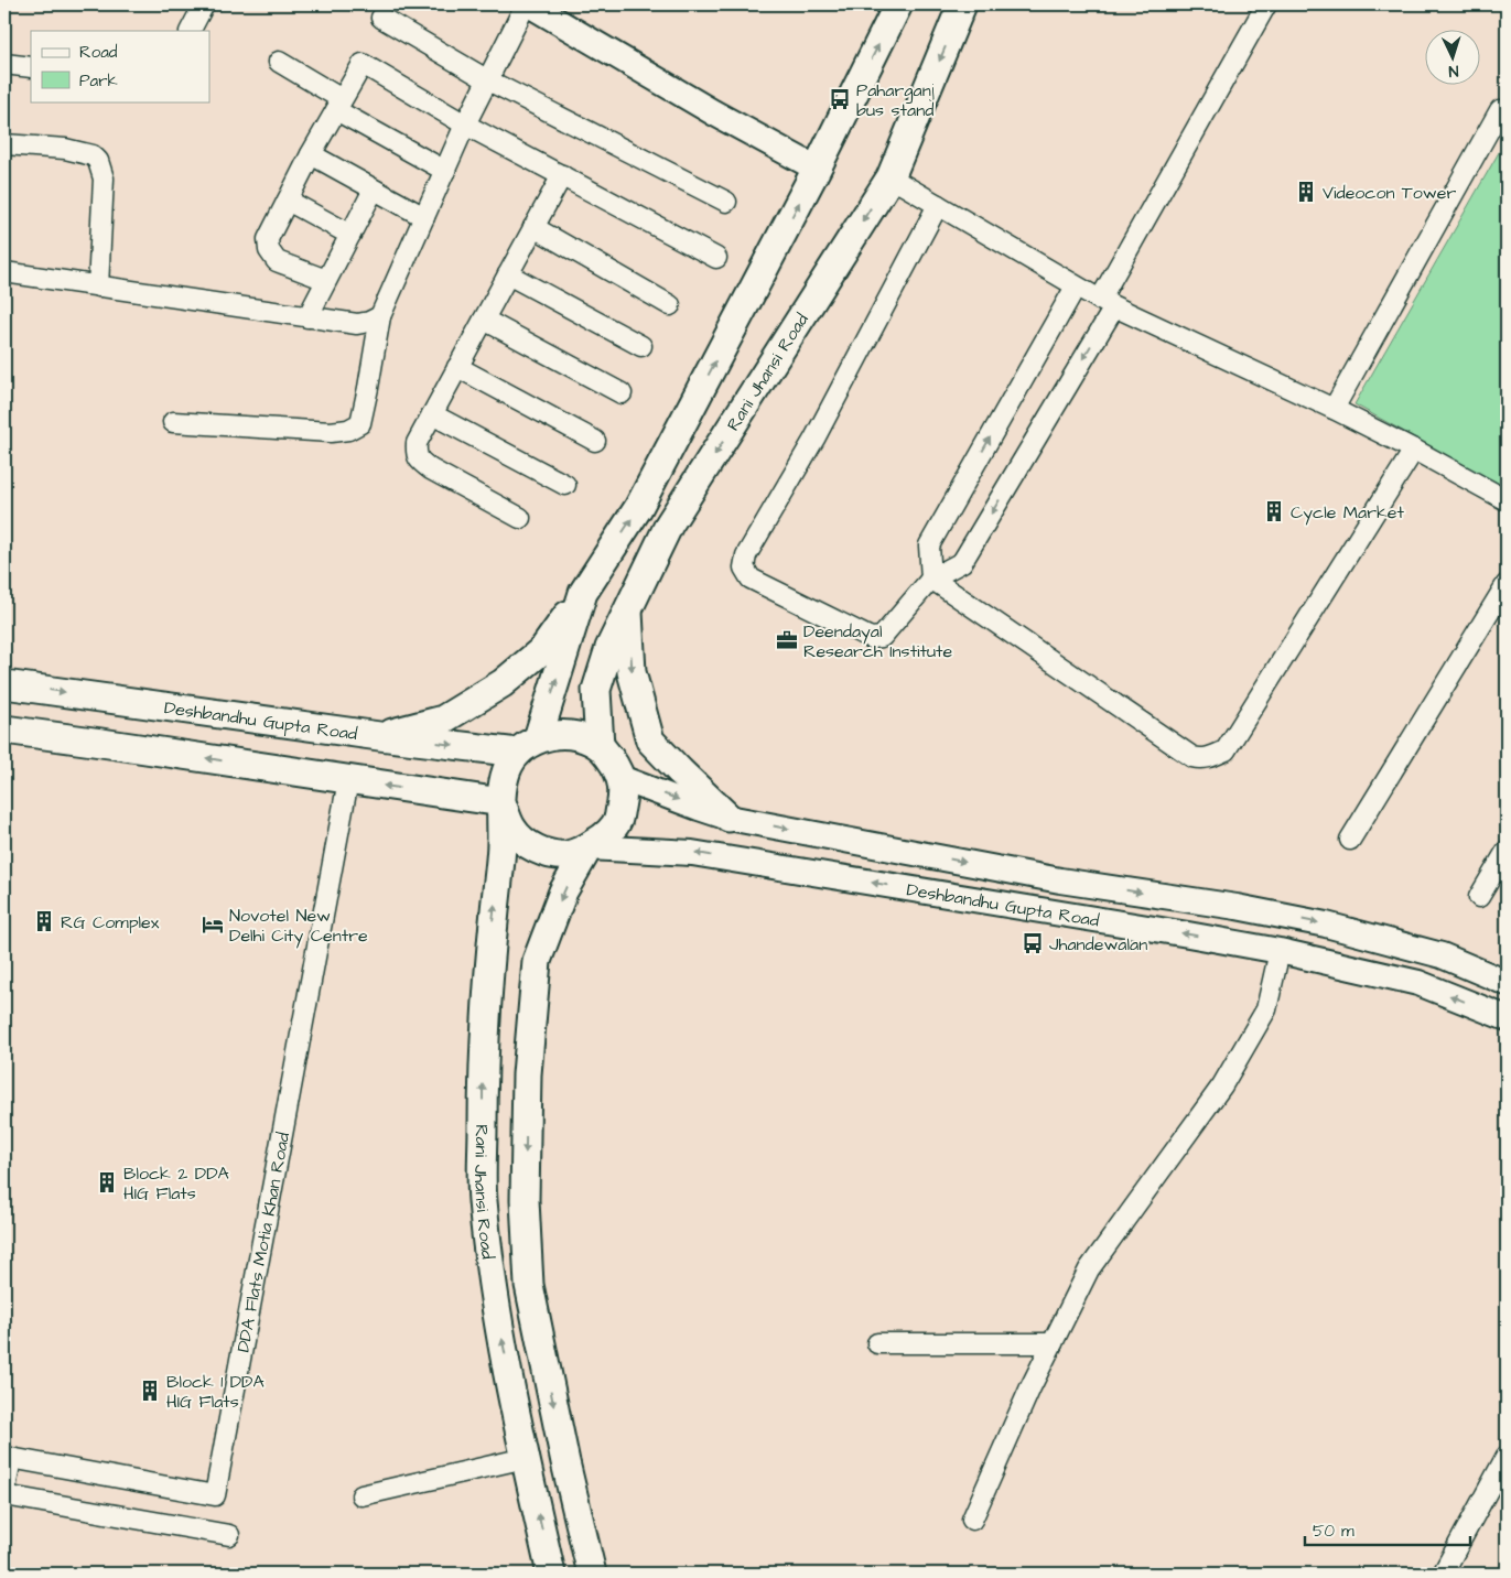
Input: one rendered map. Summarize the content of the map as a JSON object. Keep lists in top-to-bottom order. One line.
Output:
{"streets":{"main road":["Rani Jhansi Road","Deshbandhu Gupta Road"],"street":["DDA Flats Motia Khan Road"]},"crossings":[["Rani Jhansi Road","Deshbandhu Gupta Road"]],"places":{"bus stop":["Paharganj bus stand","Jhandewalan"],"building":["Videocon Tower","Cycle Market","RG Complex","Block 2 DDA HIG Flats","Block 1 DDA HIG Flats"],"office":["Deendayal Research Institute"],"hotel":["Novotel New Delhi City Centre"]},"legend":["Road","Park"],"scale_bar":"50 m","north":"bottom"}
